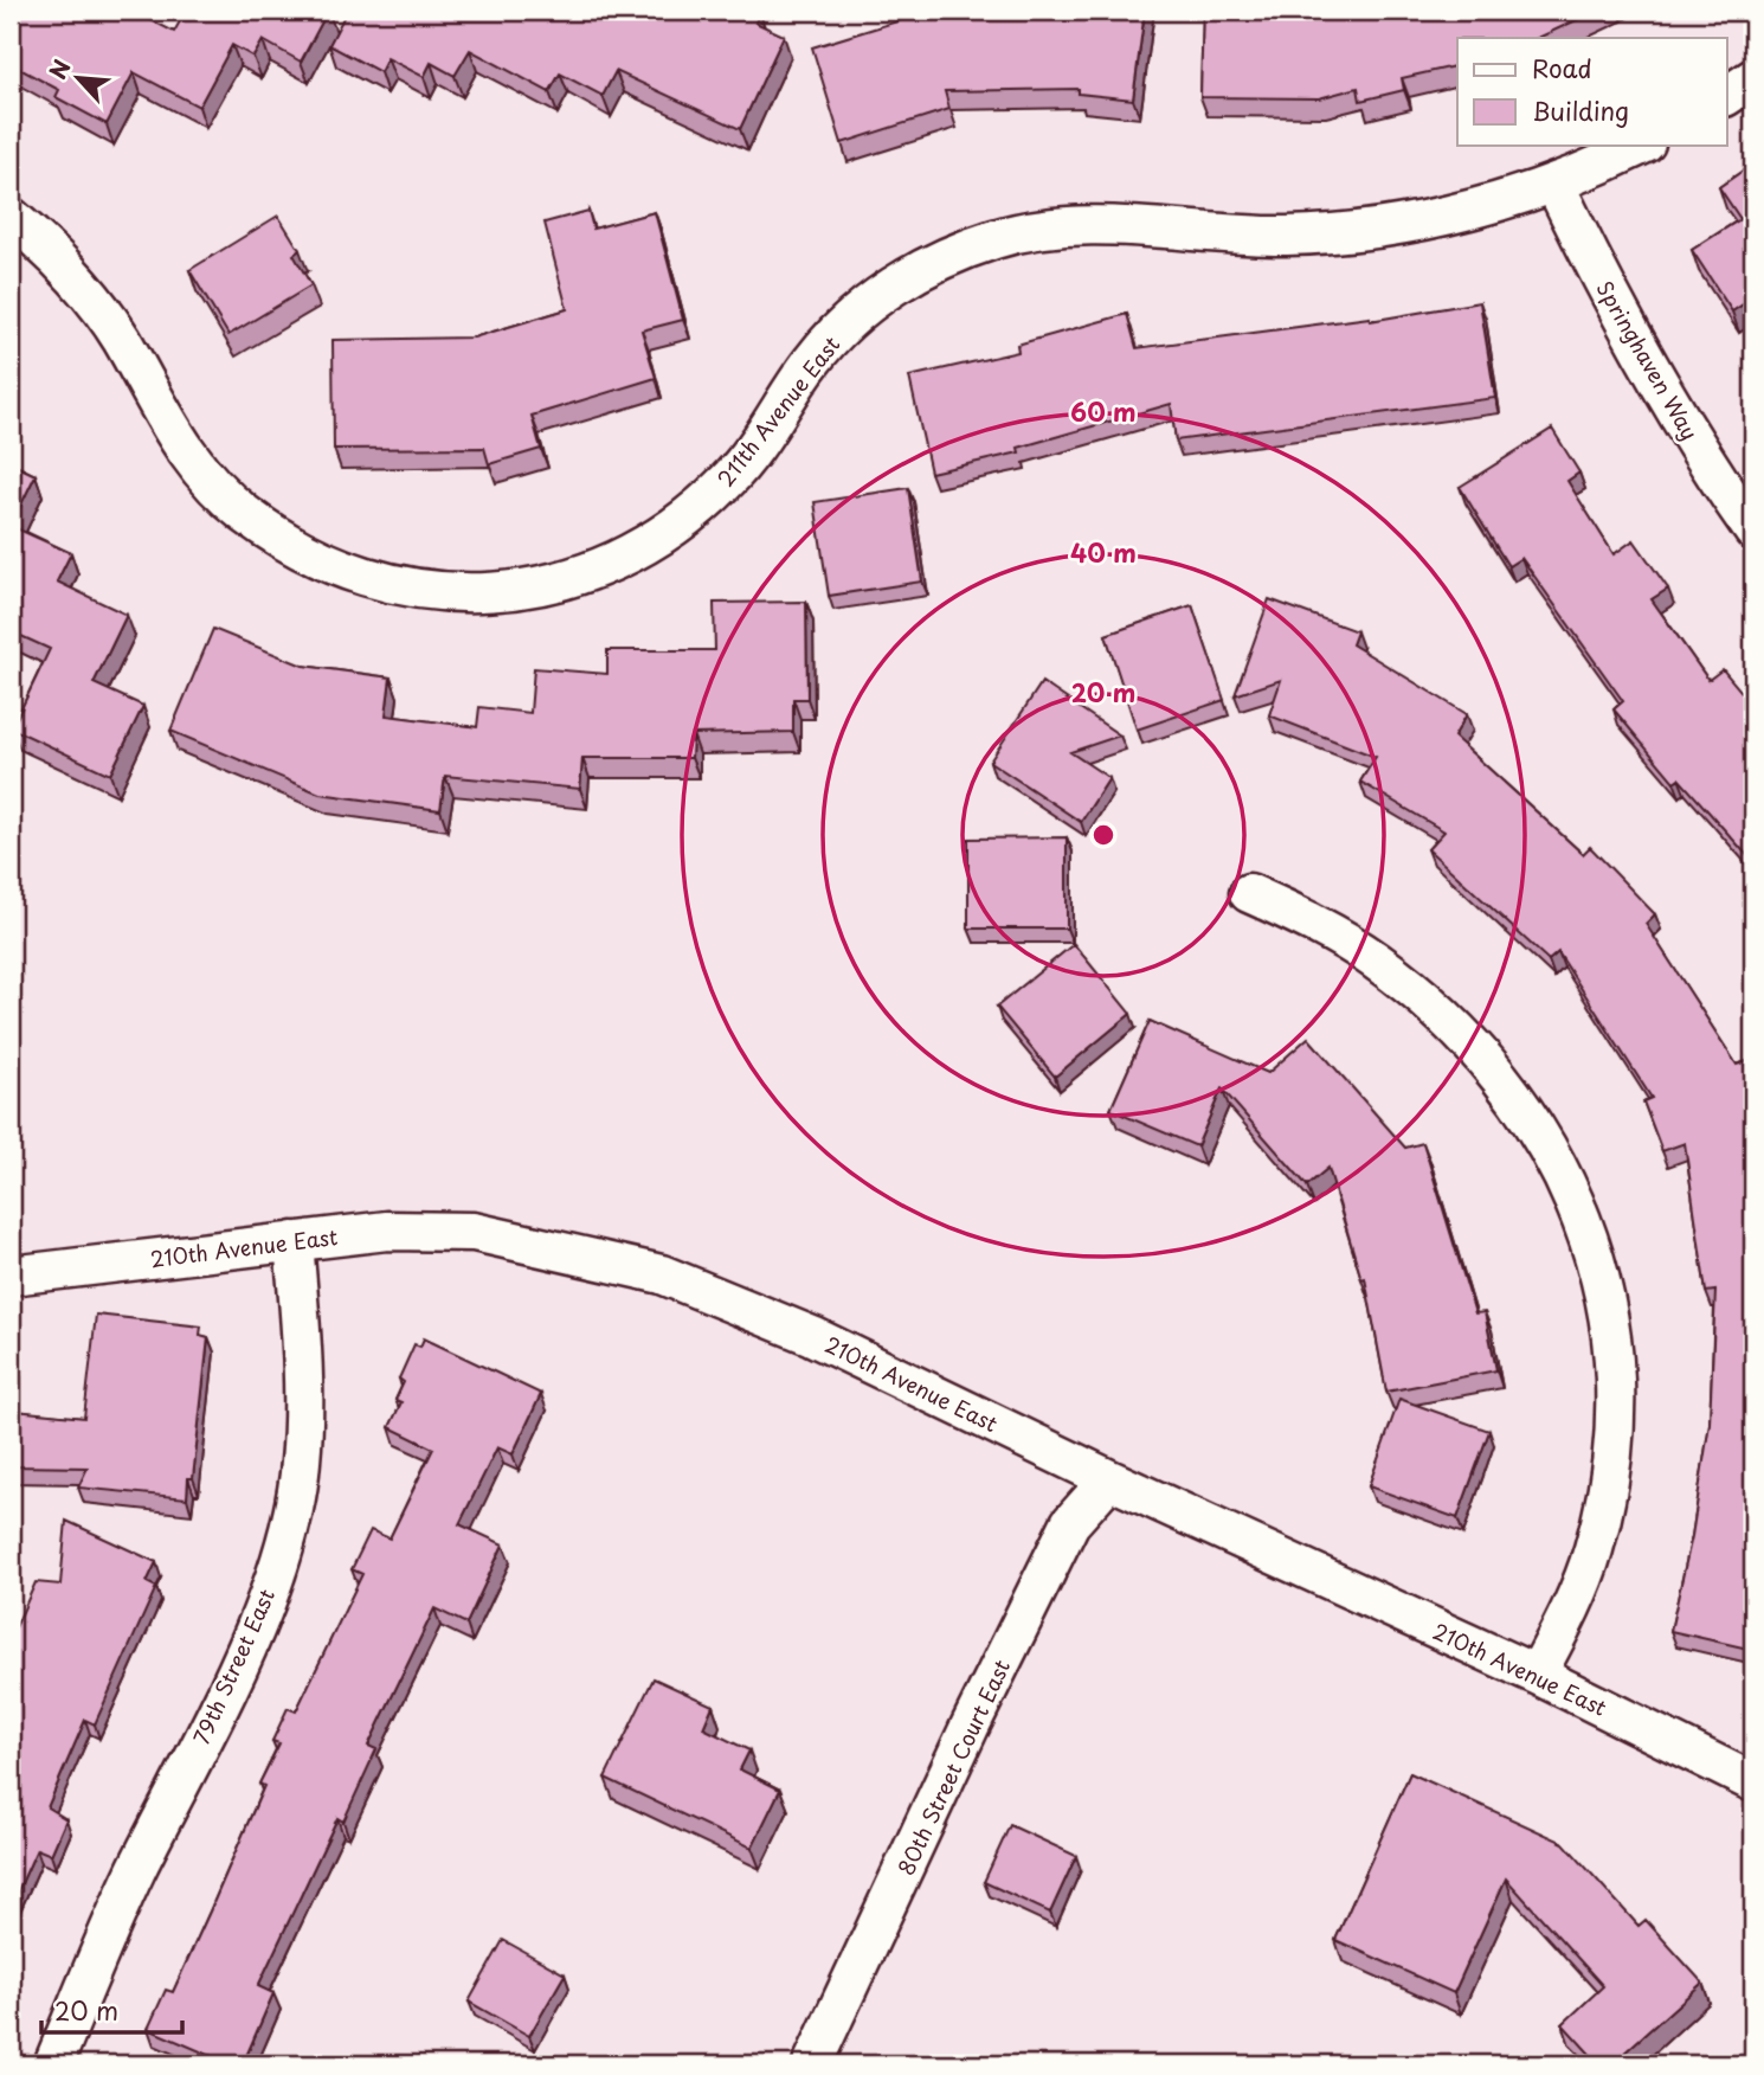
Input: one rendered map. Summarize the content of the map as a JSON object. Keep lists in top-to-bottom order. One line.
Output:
{"streets":{"street":["Springhaven Way","211th Avenue East","210th Avenue East","79th Street East","80th Street Court East"]},"crossings":[["Springhaven Way","211th Avenue East"],["210th Avenue East","79th Street East"],["210th Avenue East","80th Street Court East"]],"legend":["Road","Building"],"scale_bar":"20 m","north":"top left","rings":["60 m","40 m","20 m"]}
